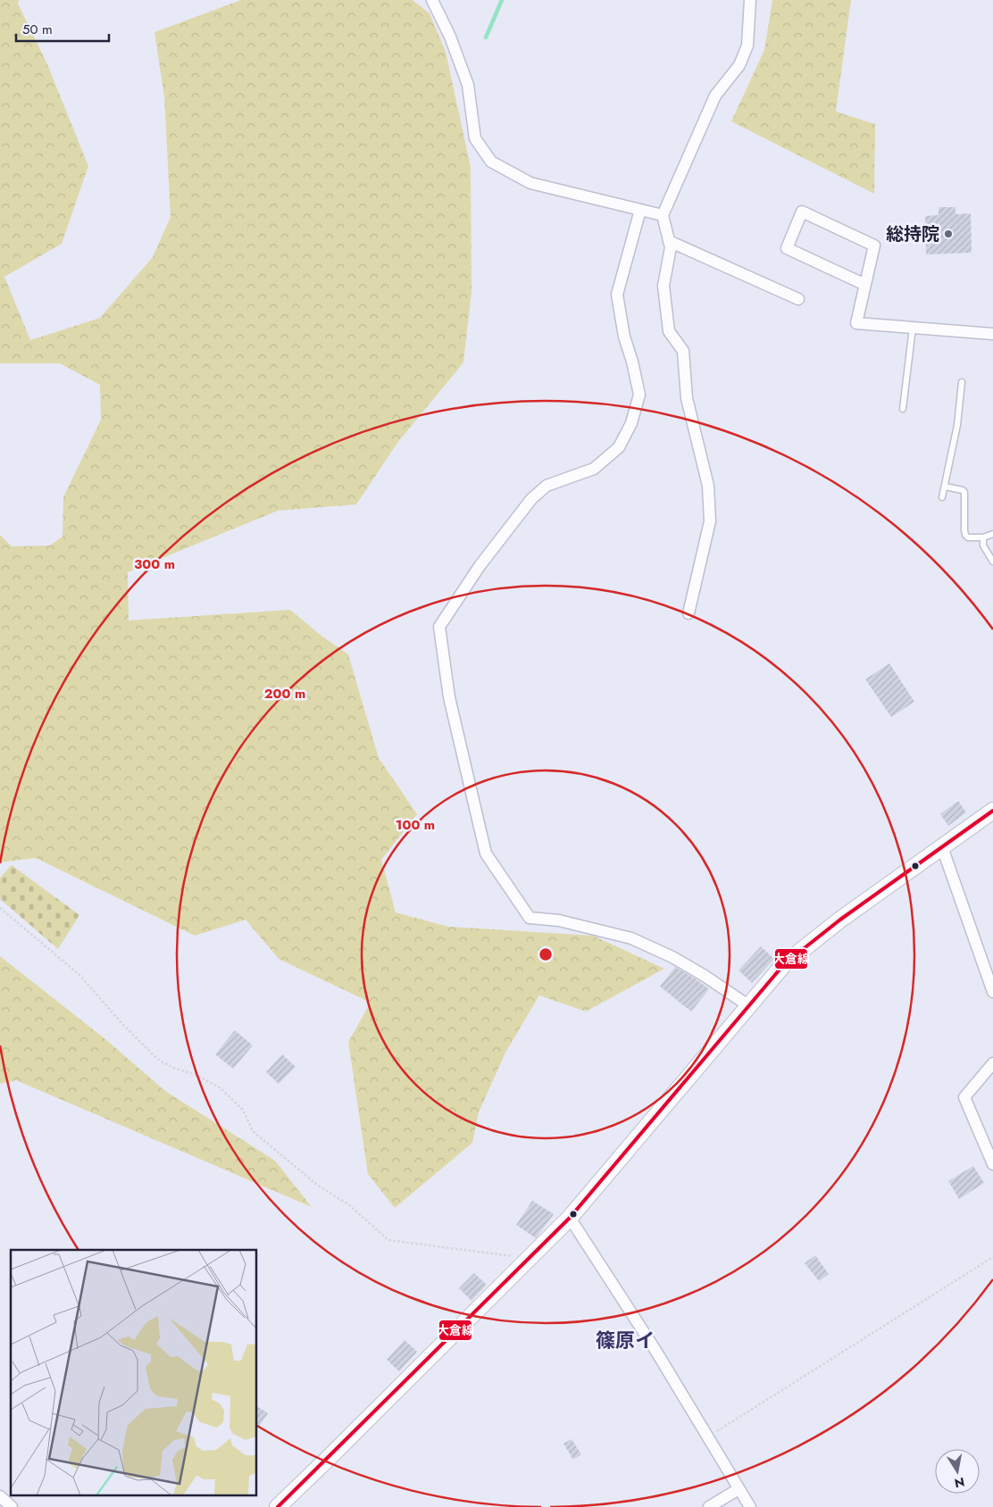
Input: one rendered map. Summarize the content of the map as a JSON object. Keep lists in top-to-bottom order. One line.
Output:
{"districts":["篠原イ"],"places":["総持院"],"lines":["transit line 大倉線"],"scale_bar":"50 m","north":"bottom","rings":["300 m","200 m","100 m"]}
